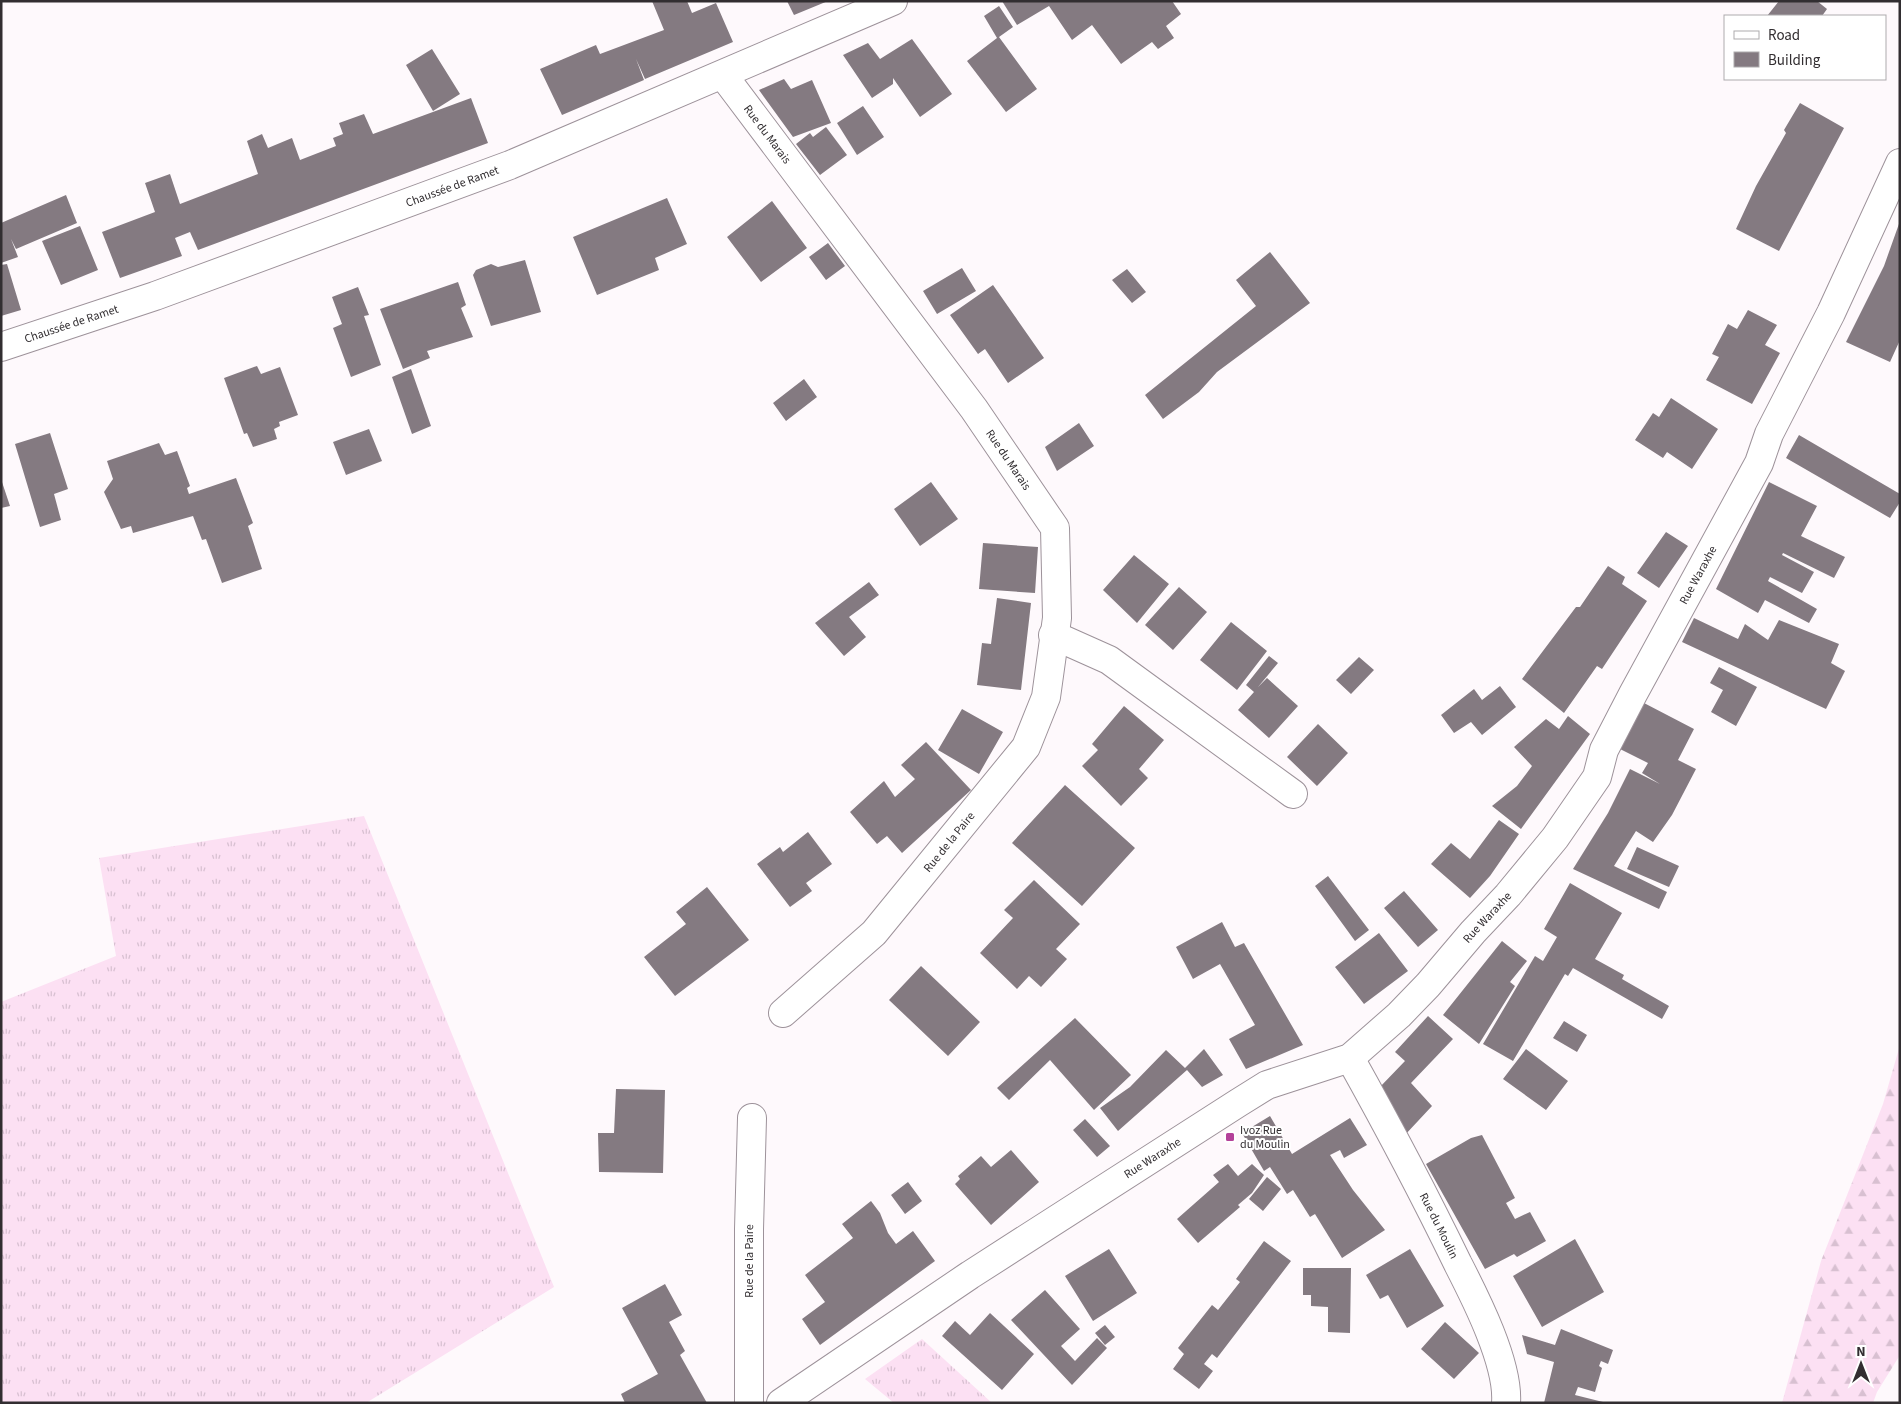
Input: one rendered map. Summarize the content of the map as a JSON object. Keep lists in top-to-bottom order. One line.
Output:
{"streets":{"street":["Rue du Marais","Chaussée de Ramet","Rue Waraxhe","Rue de la Paire","Rue du Moulin"]},"crossings":[["Rue du Marais","Chaussée de Ramet"],["Rue du Marais","Rue de la Paire"],["Rue Waraxhe","Rue du Moulin"]],"places":{"transit":["Ivoz Rue du Moulin"]},"legend":["Road","Building"],"north":"top"}
